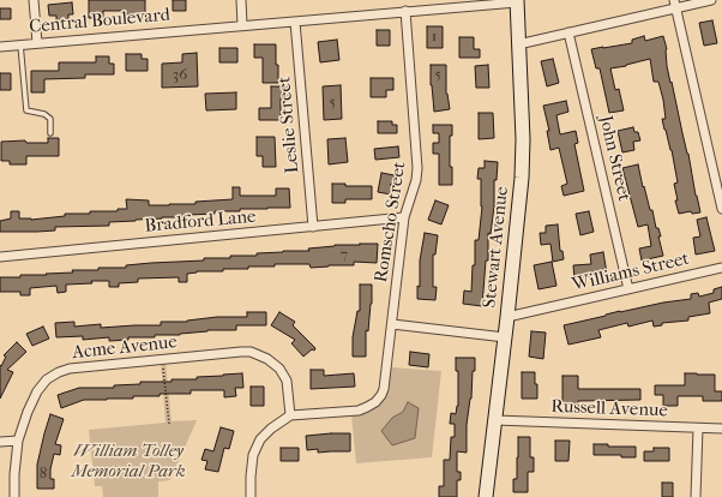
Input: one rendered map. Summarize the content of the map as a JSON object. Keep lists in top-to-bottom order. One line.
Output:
{"streets":{"main road":["Stewart Avenue"],"street":["Central Boulevard","Leslie Street","John Street","Bradford Lane","Romscho Street","Williams Street","Acme Avenue","Russell Avenue"]},"crossings":[["Central Boulevard","Leslie Street"],["Central Boulevard","Romscho Street"],["Central Boulevard","Stewart Avenue"],["Leslie Street","Bradford Lane"],["John Street","Williams Street"],["Bradford Lane","Romscho Street"],["Romscho Street","Acme Avenue"],["Stewart Avenue","Williams Street"],["Stewart Avenue","Russell Avenue"]],"parks":["William Tolley Memorial Park"],"house_numbers":["1","36","5","5","7","8"]}
